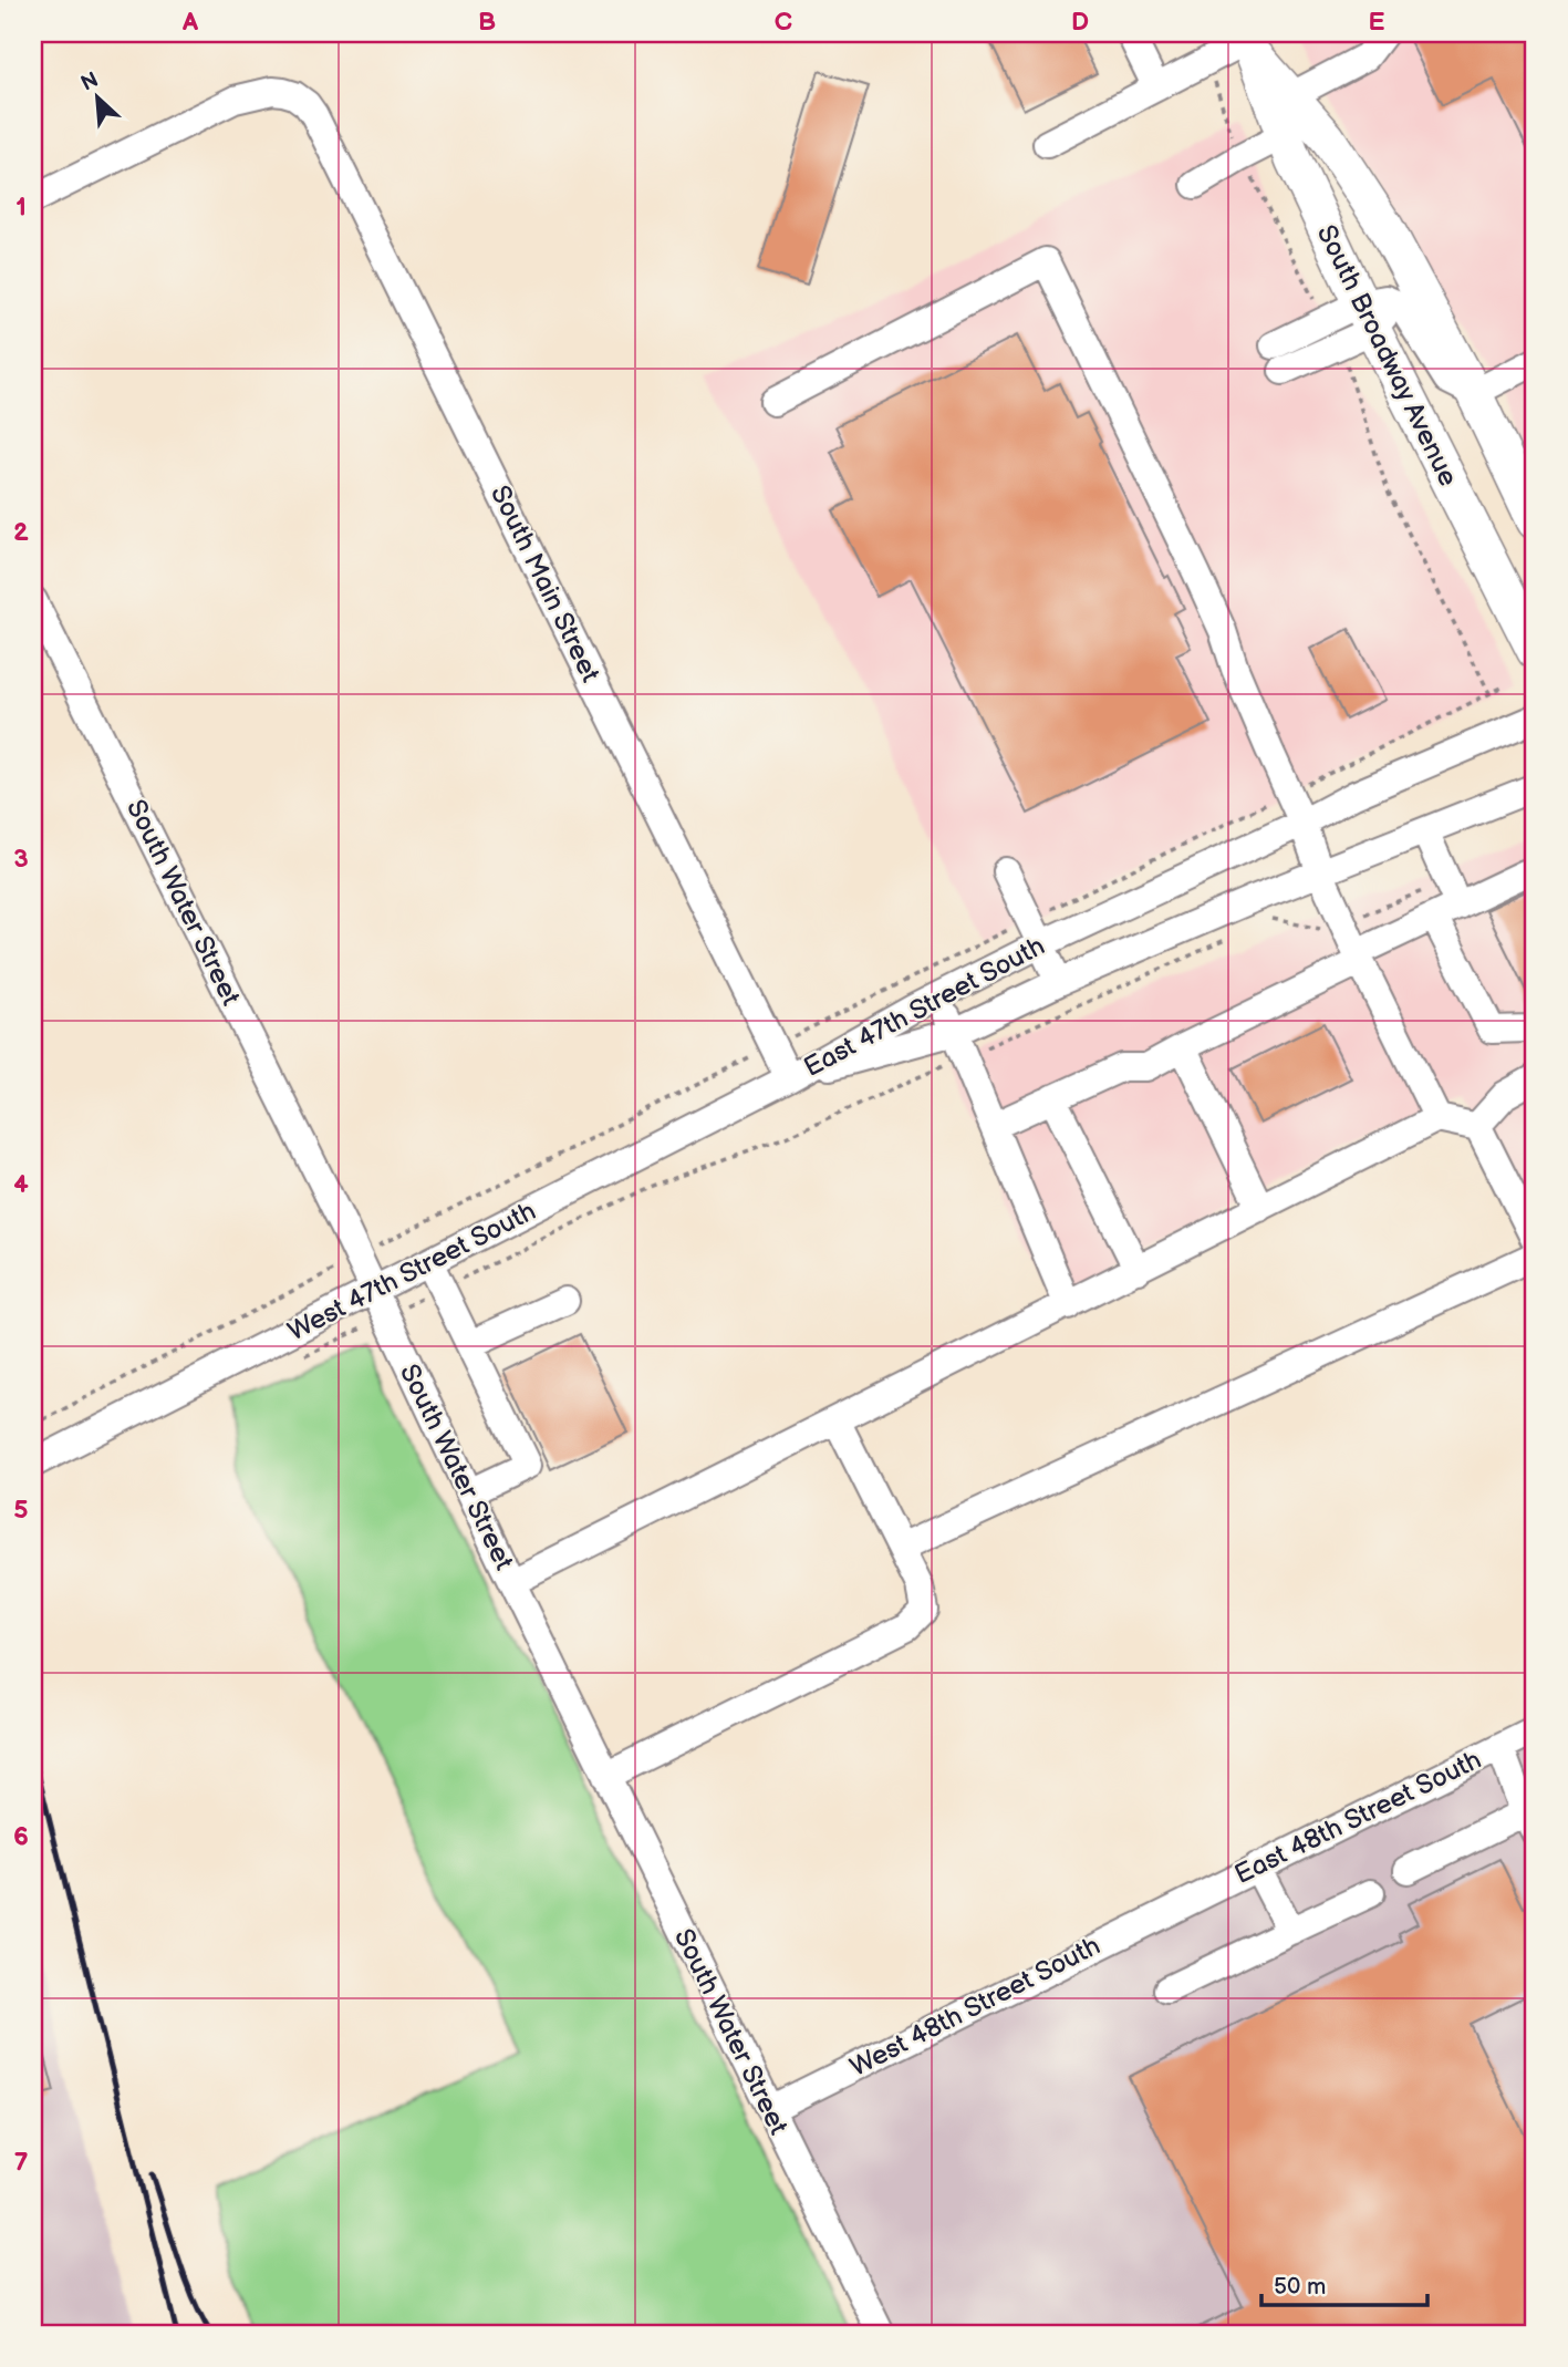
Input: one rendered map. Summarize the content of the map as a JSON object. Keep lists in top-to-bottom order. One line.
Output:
{"streets":{"main road":["South Broadway Avenue"],"street":["South Main Street","South Water Street","East 47th Street South","West 47th Street South","East 48th Street South","West 48th Street South"]},"crossings":[["South Main Street","East 47th Street South"],["South Main Street","West 47th Street South"],["South Water Street","West 47th Street South"],["South Water Street","West 48th Street South"],["East 47th Street South","West 47th Street South"],["East 48th Street South","West 48th Street South"]],"scale_bar":"50 m","north":"top left","grid":{"columns":["A","B","C","D","E"],"rows":["1","2","3","4","5","6","7"]}}
